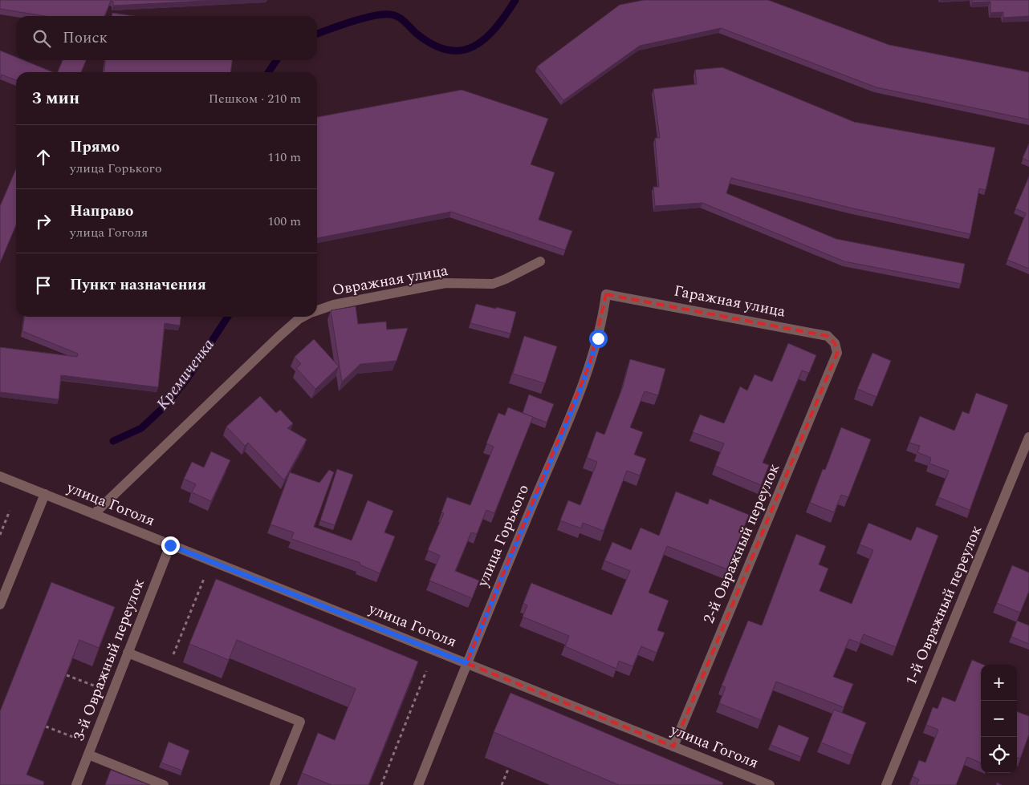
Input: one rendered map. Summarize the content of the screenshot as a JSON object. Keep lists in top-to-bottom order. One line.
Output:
{"streets":{"street":["Овражная улица","Гаражная улица","улица Гоголя","улица Горького","2-й Овражный переулок","1-й Овражный переулок","3-й Овражный переулок"]},"crossings":[["Овражная улица","улица Гоголя"],["Гаражная улица","улица Горького"],["Гаражная улица","2-й Овражный переулок"],["улица Гоголя","улица Горького"],["улица Гоголя","2-й Овражный переулок"],["улица Гоголя","3-й Овражный переулок"]],"water":["Кремиченка"],"page":{"search":"Поиск","heading":["3 мин","Пешком · 210 m"],"list":[["Прямо","улица Горького","110 m"],["Направо","улица Гоголя","100 m"],"Пункт назначения"],"map_buttons":["+","−"]}}
